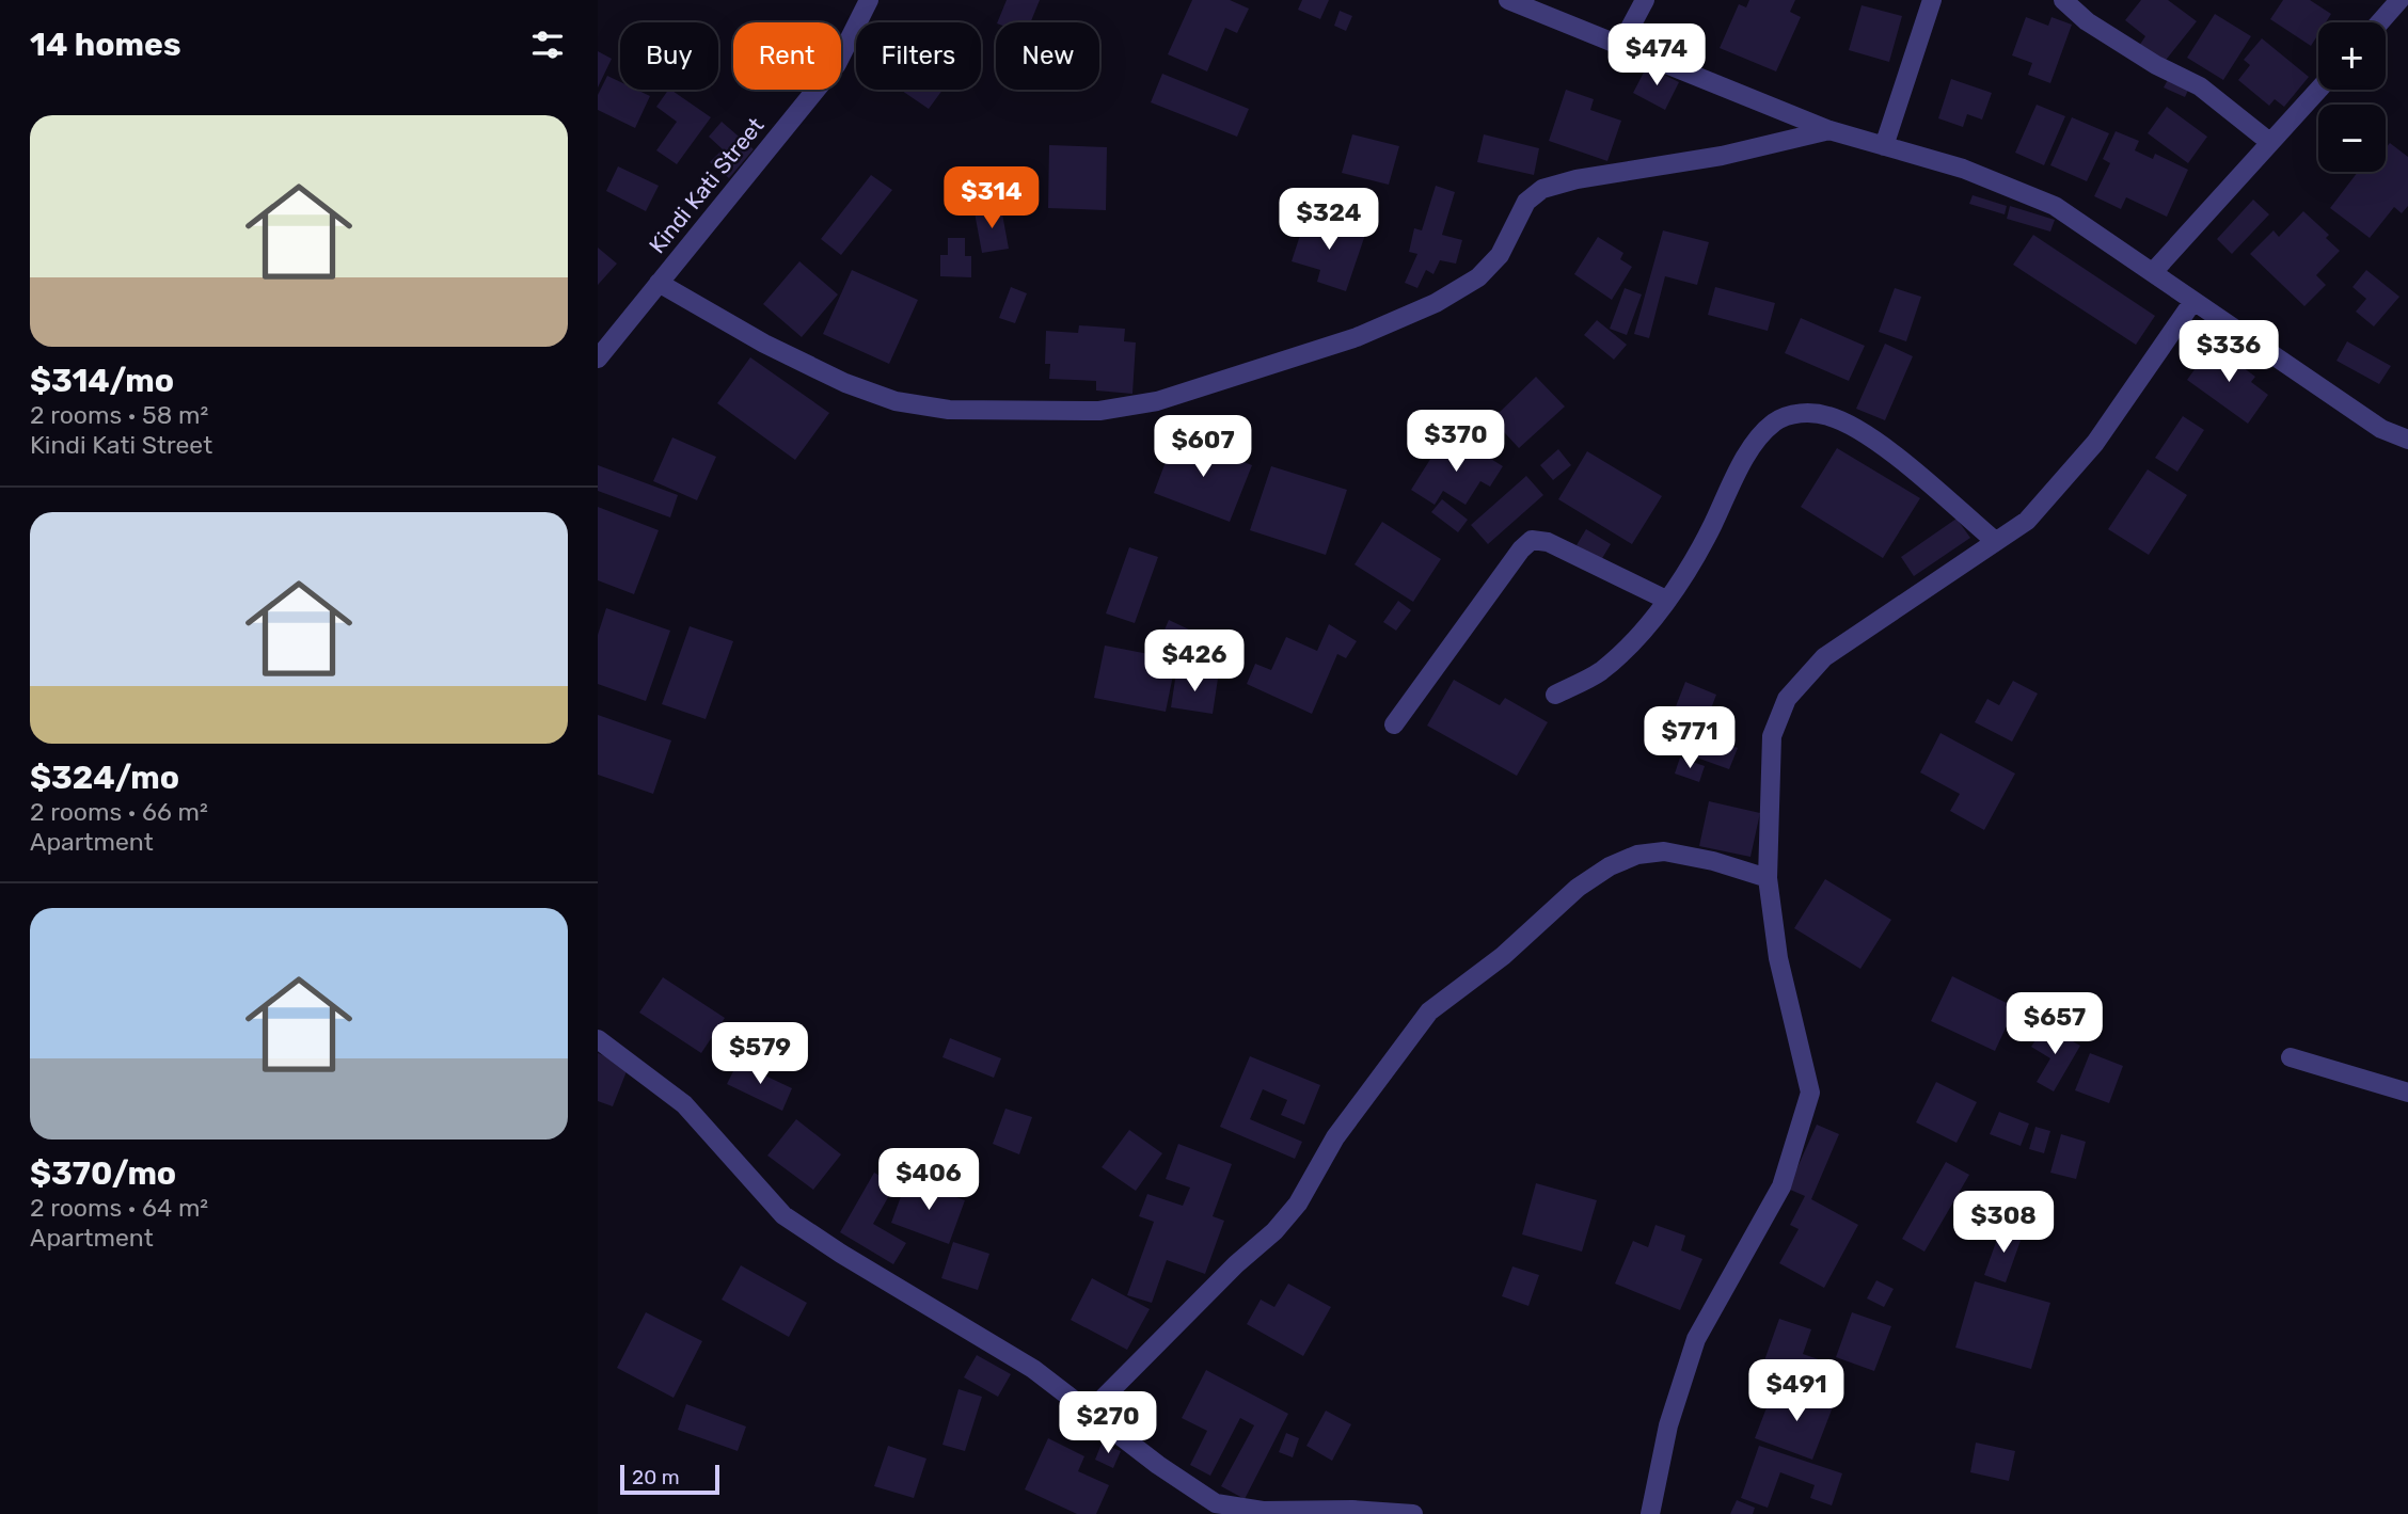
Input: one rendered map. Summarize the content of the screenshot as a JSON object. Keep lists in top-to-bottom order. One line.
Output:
{"streets":{"street":["Kindi Kati Street"]},"scale_bar":"20 m","page":{"heading":"14 homes","map_buttons":["+","−"],"chip":["Buy","Rent","Filters","New"],"price":["$474","$314","$324","$336","$370","$607","$426","$771","$657","$579","$406","$308","$491","$270"],"list":[{"name":"$314/mo","note":"2 rooms · 58 m² · Kindi Kati Street"},{"name":"$324/mo","note":"2 rooms · 66 m² · Apartment"},{"name":"$370/mo","note":"2 rooms · 64 m² · Apartment"}],"scale":"20 m"}}
